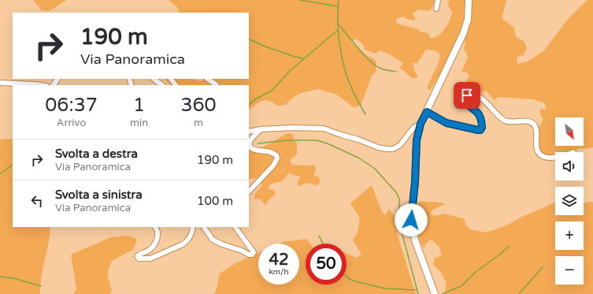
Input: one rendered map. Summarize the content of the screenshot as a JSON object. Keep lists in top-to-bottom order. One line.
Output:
{"north":"bottom right","page":{"turn":["190 m","Via Panoramica"],"eta":["06:37","Arrivo","1","min","360","m"],"map_buttons":["+","−"],"list":[{"name":"Svolta a destra","note":"Via Panoramica","value":"190 m"},{"name":"Svolta a sinistra","note":"Via Panoramica","value":"100 m"}],"speed":"42 km/h","limit":"50"}}
